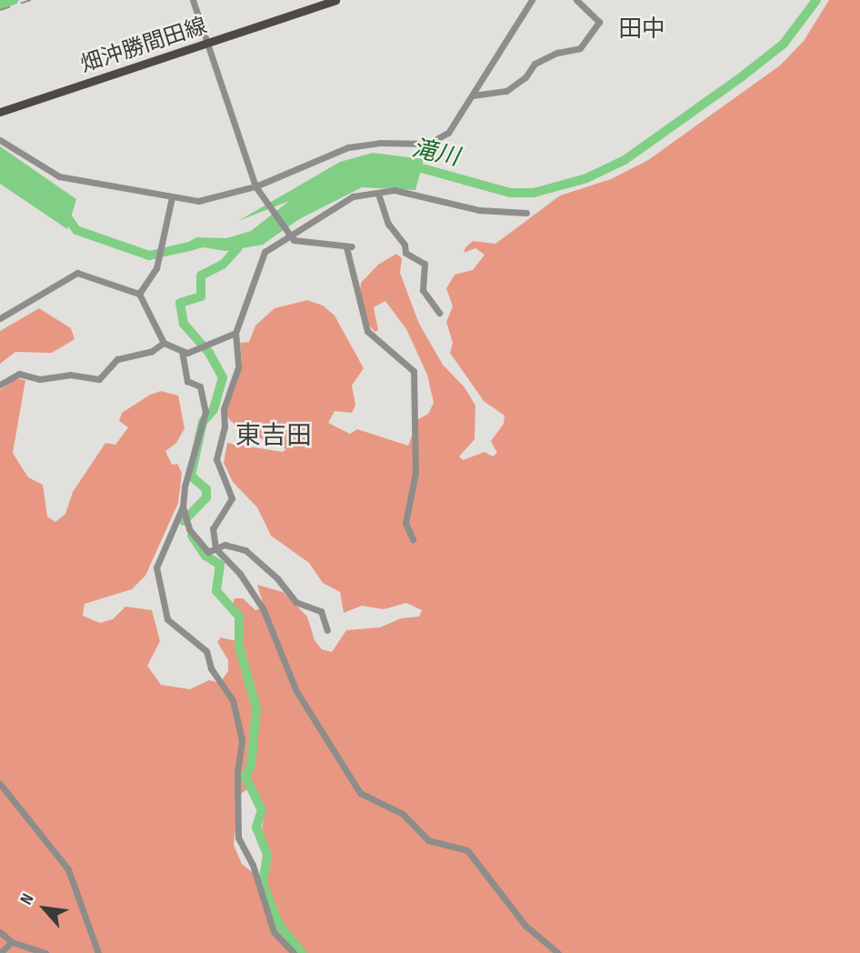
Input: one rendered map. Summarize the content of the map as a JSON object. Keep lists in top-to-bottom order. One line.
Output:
{"streets":{"main road":["畑沖勝間田線"]},"districts":["田中","東吉田"],"water":["滝川"],"north":"top left"}
